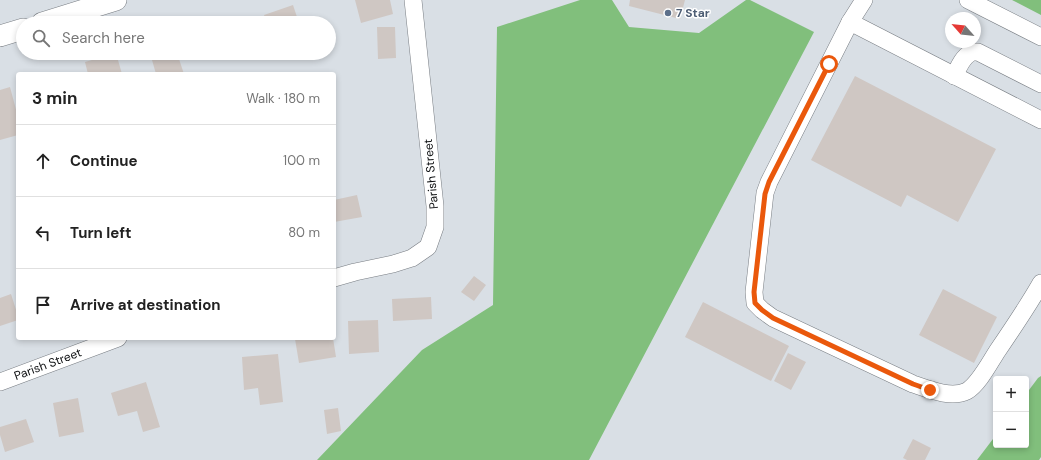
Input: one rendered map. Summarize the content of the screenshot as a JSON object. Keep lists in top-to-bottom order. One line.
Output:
{"streets":{"street":["Parish Street"]},"places":["7 Star"],"north":"top left","page":{"search":"Search here","heading":["3 min","Walk · 180 m"],"list":[["Continue","100 m"],["Turn left","80 m"],"Arrive at destination"],"map_buttons":["+","−"]}}
